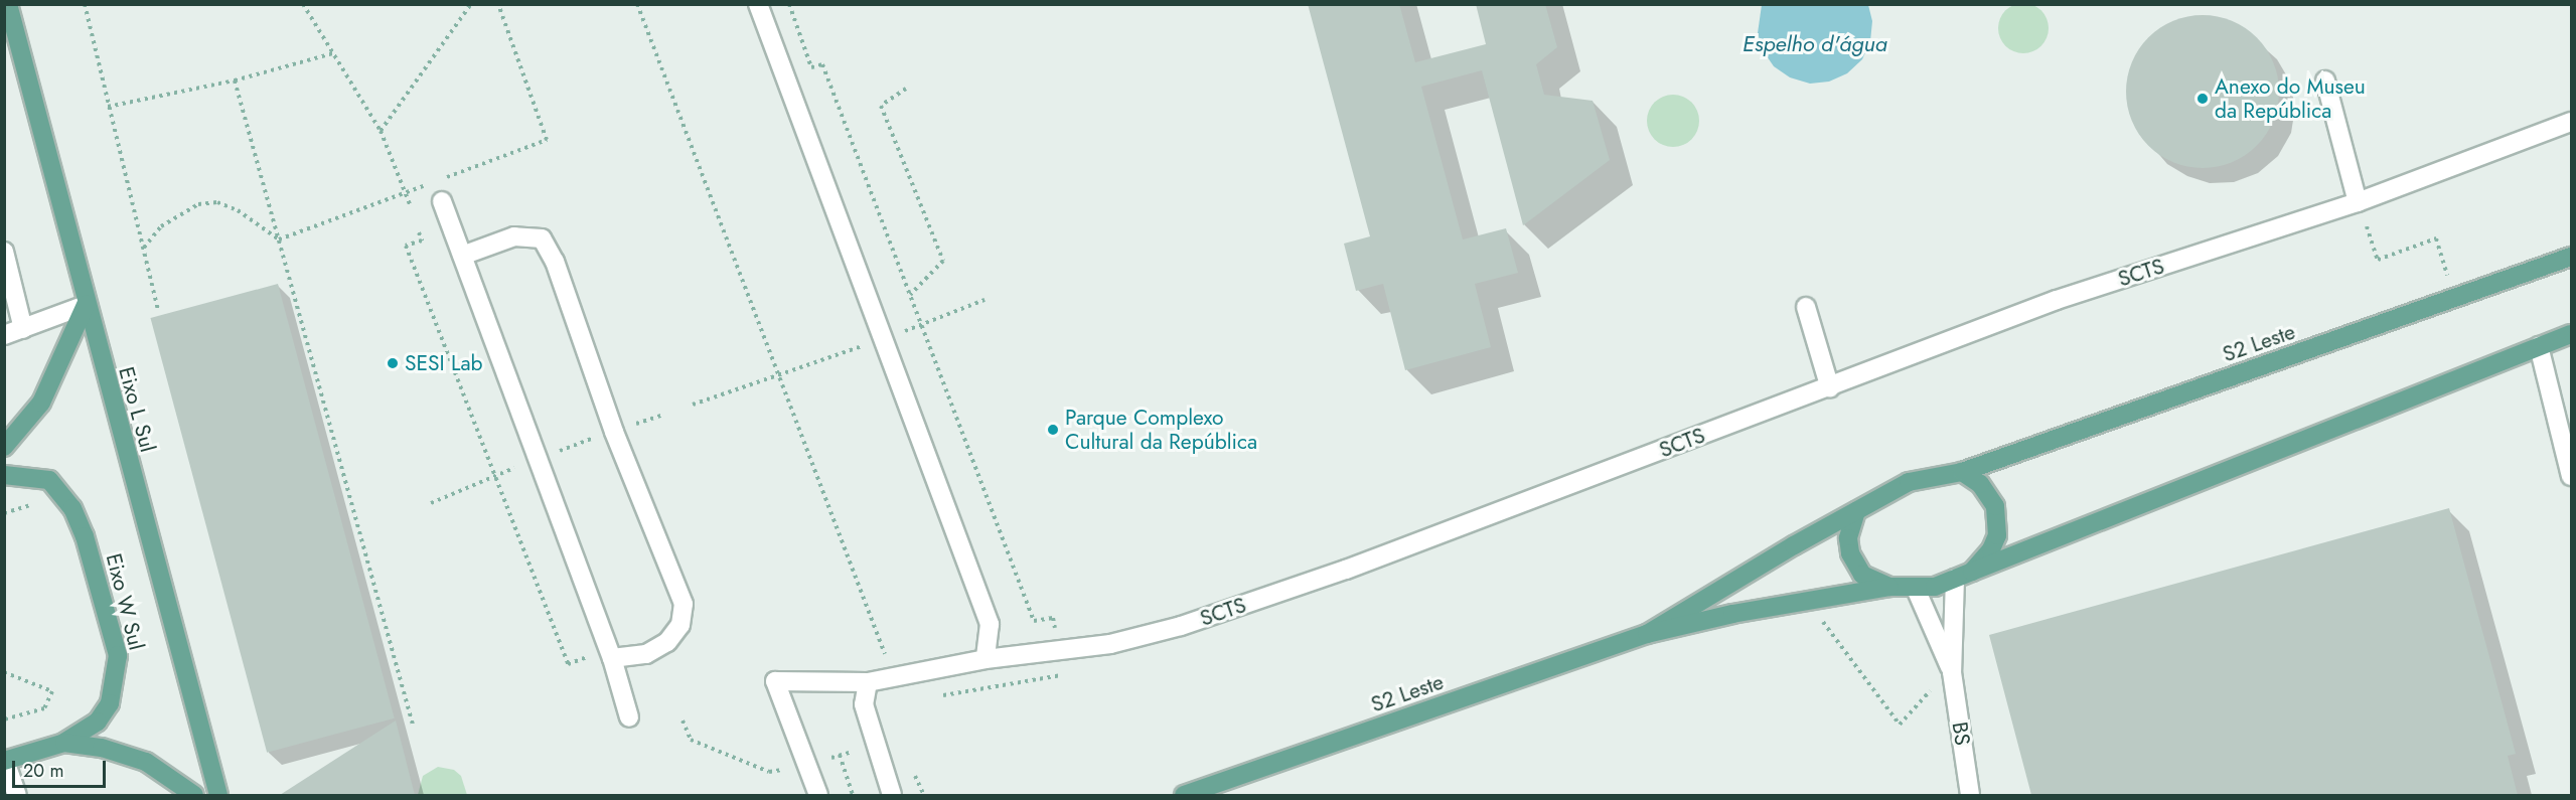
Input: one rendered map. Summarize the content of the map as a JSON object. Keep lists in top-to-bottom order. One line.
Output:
{"streets":{"main road":["S2 Leste","Eixo L Sul","Eixo W Sul"],"street":["SCTS","BS"]},"crossings":[["S2 Leste","BS"]],"water":["Espelho d'água"],"places":["Anexo do Museu da República","SESI Lab","Parque Complexo Cultural da República"],"scale_bar":"20 m"}
